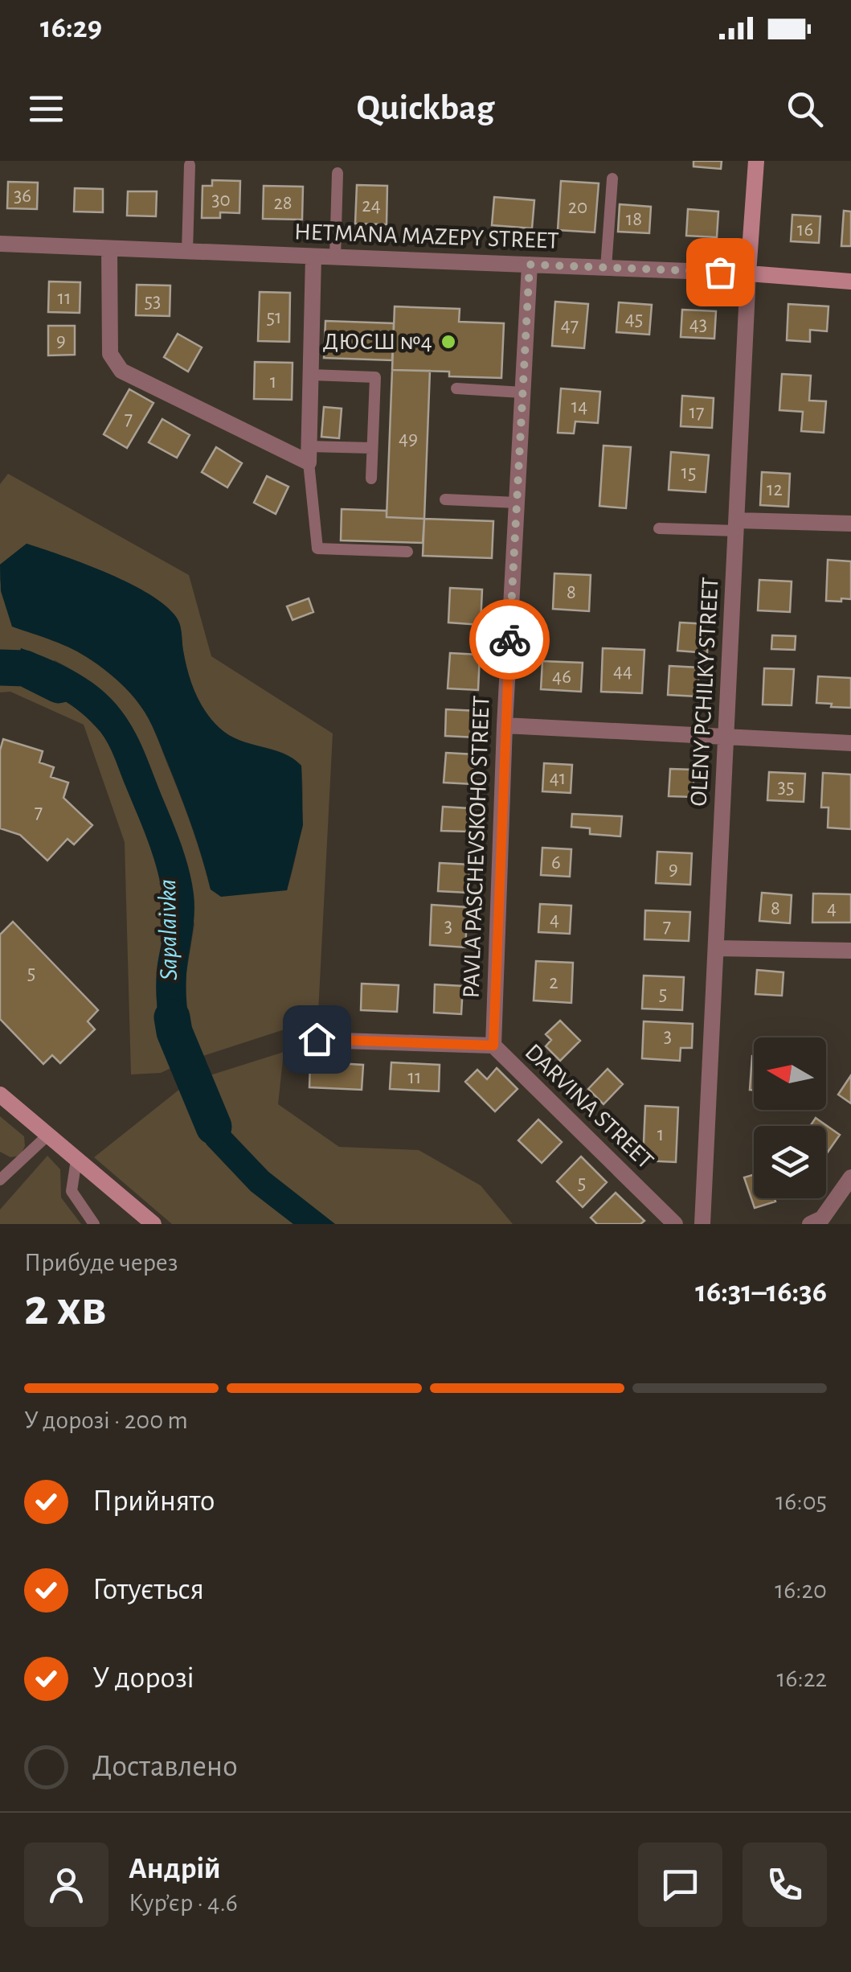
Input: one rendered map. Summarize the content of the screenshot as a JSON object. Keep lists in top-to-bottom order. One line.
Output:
{"streets":{"street":["HETMANA MAZEPY STREET","OLENY PCHILKY STREET","PAVLA PASCHEVSKOHO STREET","DARVINA STREET"]},"crossings":[["HETMANA MAZEPY STREET","OLENY PCHILKY STREET"],["HETMANA MAZEPY STREET","PAVLA PASCHEVSKOHO STREET"],["PAVLA PASCHEVSKOHO STREET","DARVINA STREET"]],"water":["Sapalaivka"],"places":["ДЮСШ №4"],"house_numbers":["36","30","28","24","20","18","16","11","53","51","45","43","47","9","1","14","17","7","49","15","12","8","44","46","41","35","7","6","9","8","4","4","3","7","5","2","5","3","11","1","5"],"north":"left","page":{"status":"16:29","header":"Quickbag","heading":["2 хв","Прибуде через","16:31–16:36"],"panel":["Андрій","Кур’єр · 4.6"],"bar":"У дорозі · 200 m","list":[["Прийнято","16:05"],["Готується","16:20"],["У дорозі","16:22"],"Доставлено"]}}
